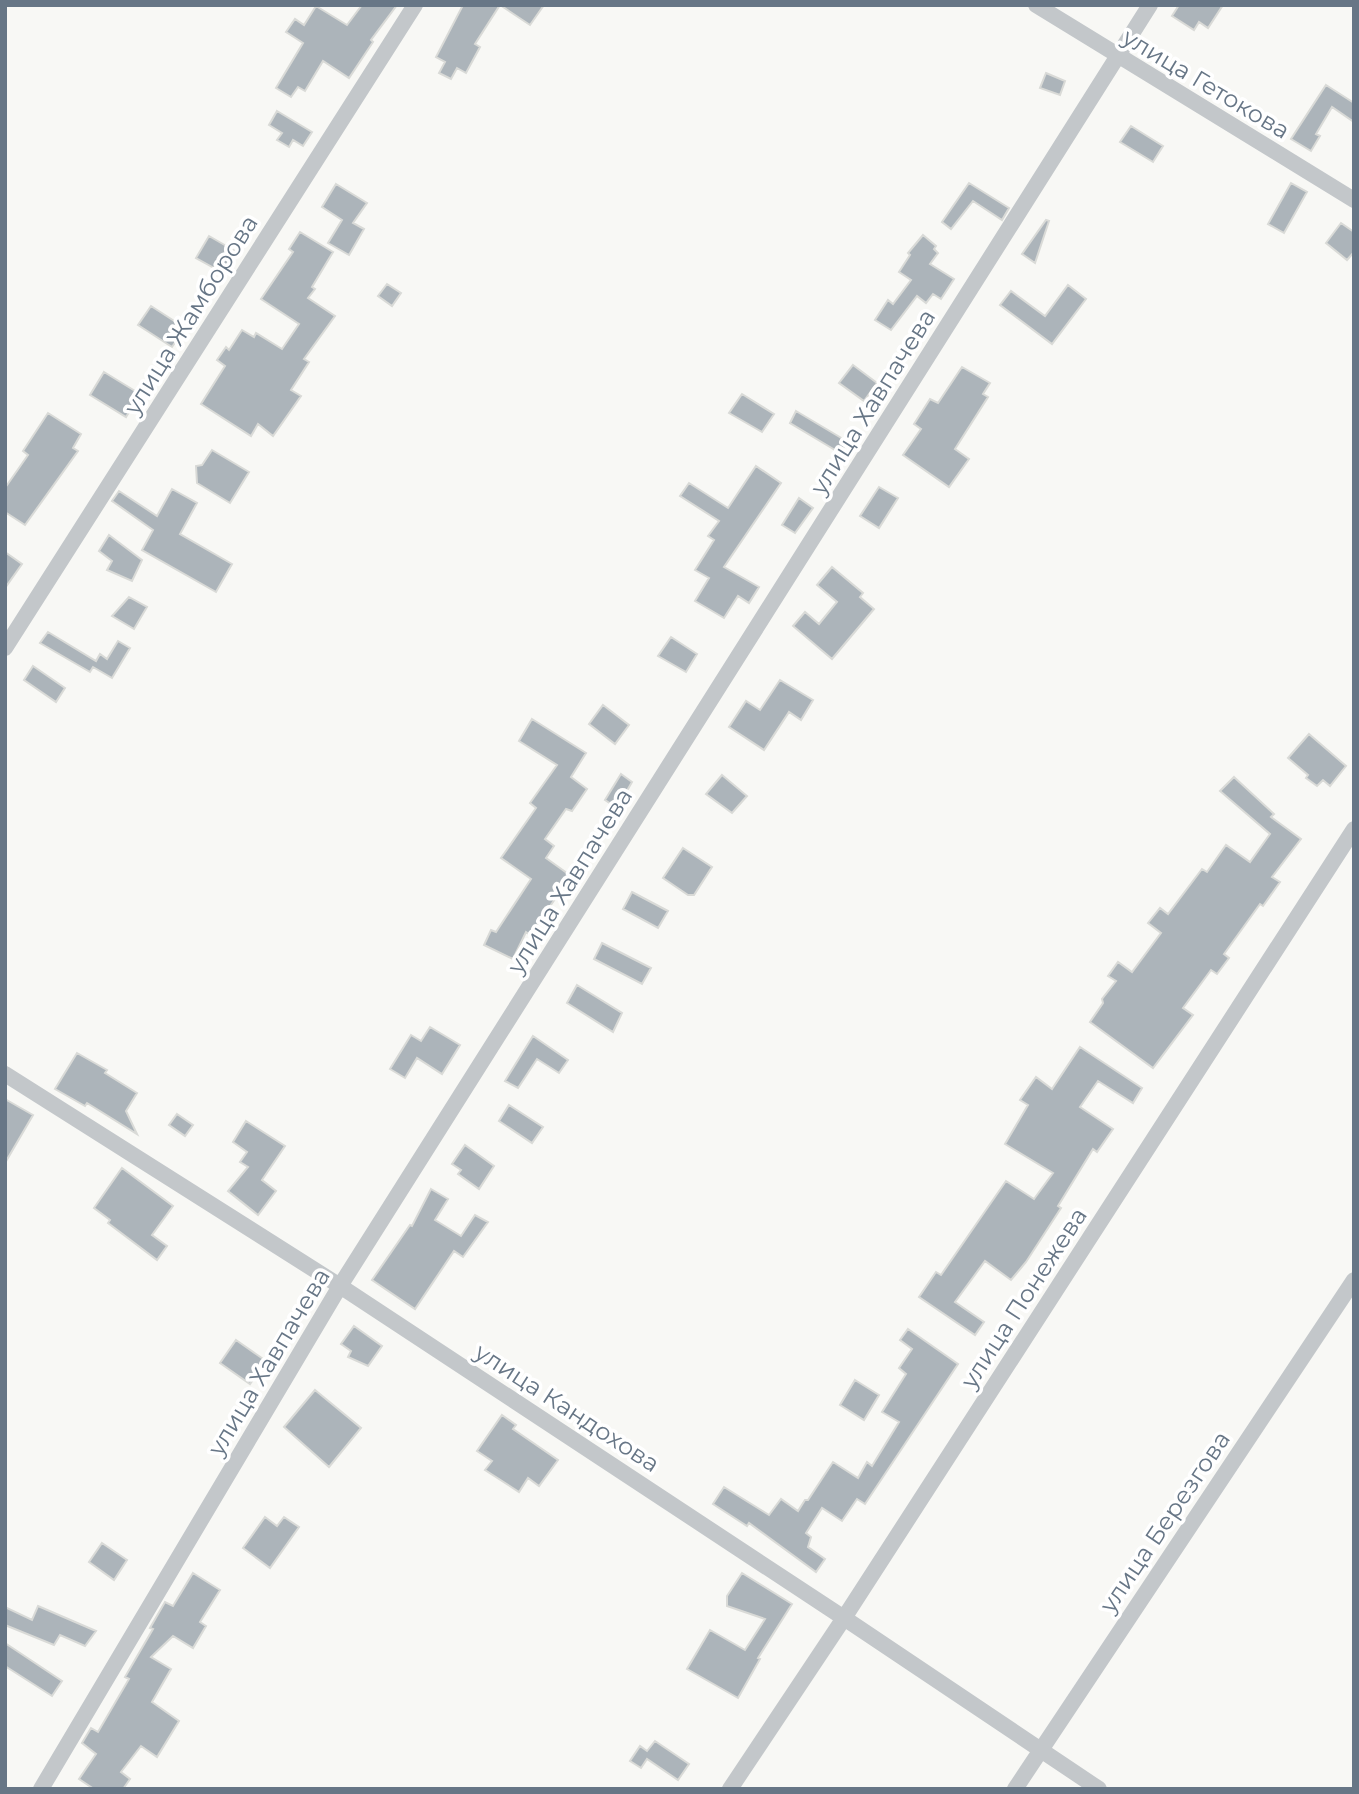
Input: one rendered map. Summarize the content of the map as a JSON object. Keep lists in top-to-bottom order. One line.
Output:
{"streets":{"street":["улица Гетокова","улица Жамборова","улица Хавпачева","улица Понежева","улица Кандохова","улица Березгова"]},"crossings":[["улица Гетокова","улица Хавпачева"],["улица Хавпачева","улица Кандохова"],["улица Понежева","улица Кандохова"],["улица Кандохова","улица Березгова"]]}
